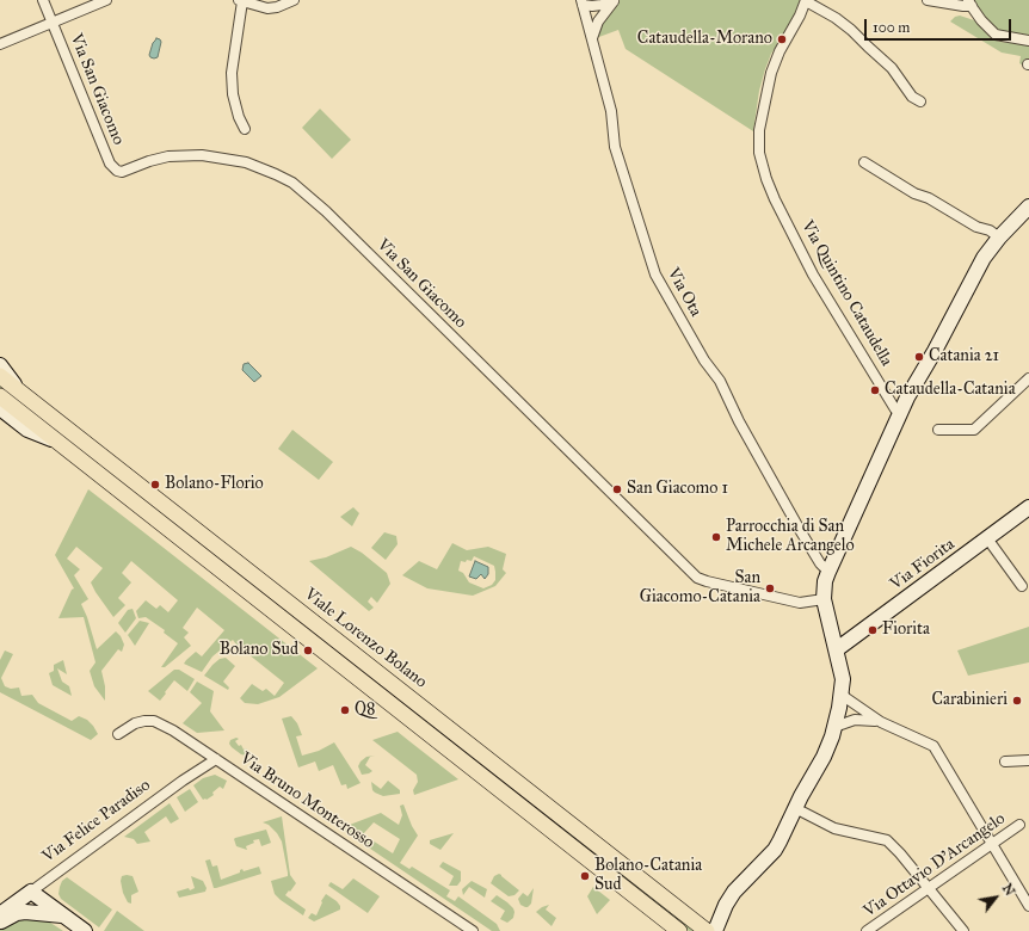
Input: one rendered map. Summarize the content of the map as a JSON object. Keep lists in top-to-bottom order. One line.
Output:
{"streets":{"main road":["Via Fiorita","Viale Lorenzo Bolano","Via Felice Paradiso"],"street":["Via San Giacomo","Via Ota","Via Quintino Cataudella","Via Bruno Monterosso","Via Ottavio D'Arcangelo"]},"crossings":[["Via Bruno Monterosso","Via Felice Paradiso"]],"places":["Cataudella-Morano","Catania 21","Cataudella-Catania","Bolano-Florio","San Giacomo 1","Parrocchia di San Michele Arcangelo","San Giacomo-Catania","Fiorita","Bolano Sud","Carabinieri","Q8","Bolano-Catania Sud"],"scale_bar":"100 m","north":"top right"}
